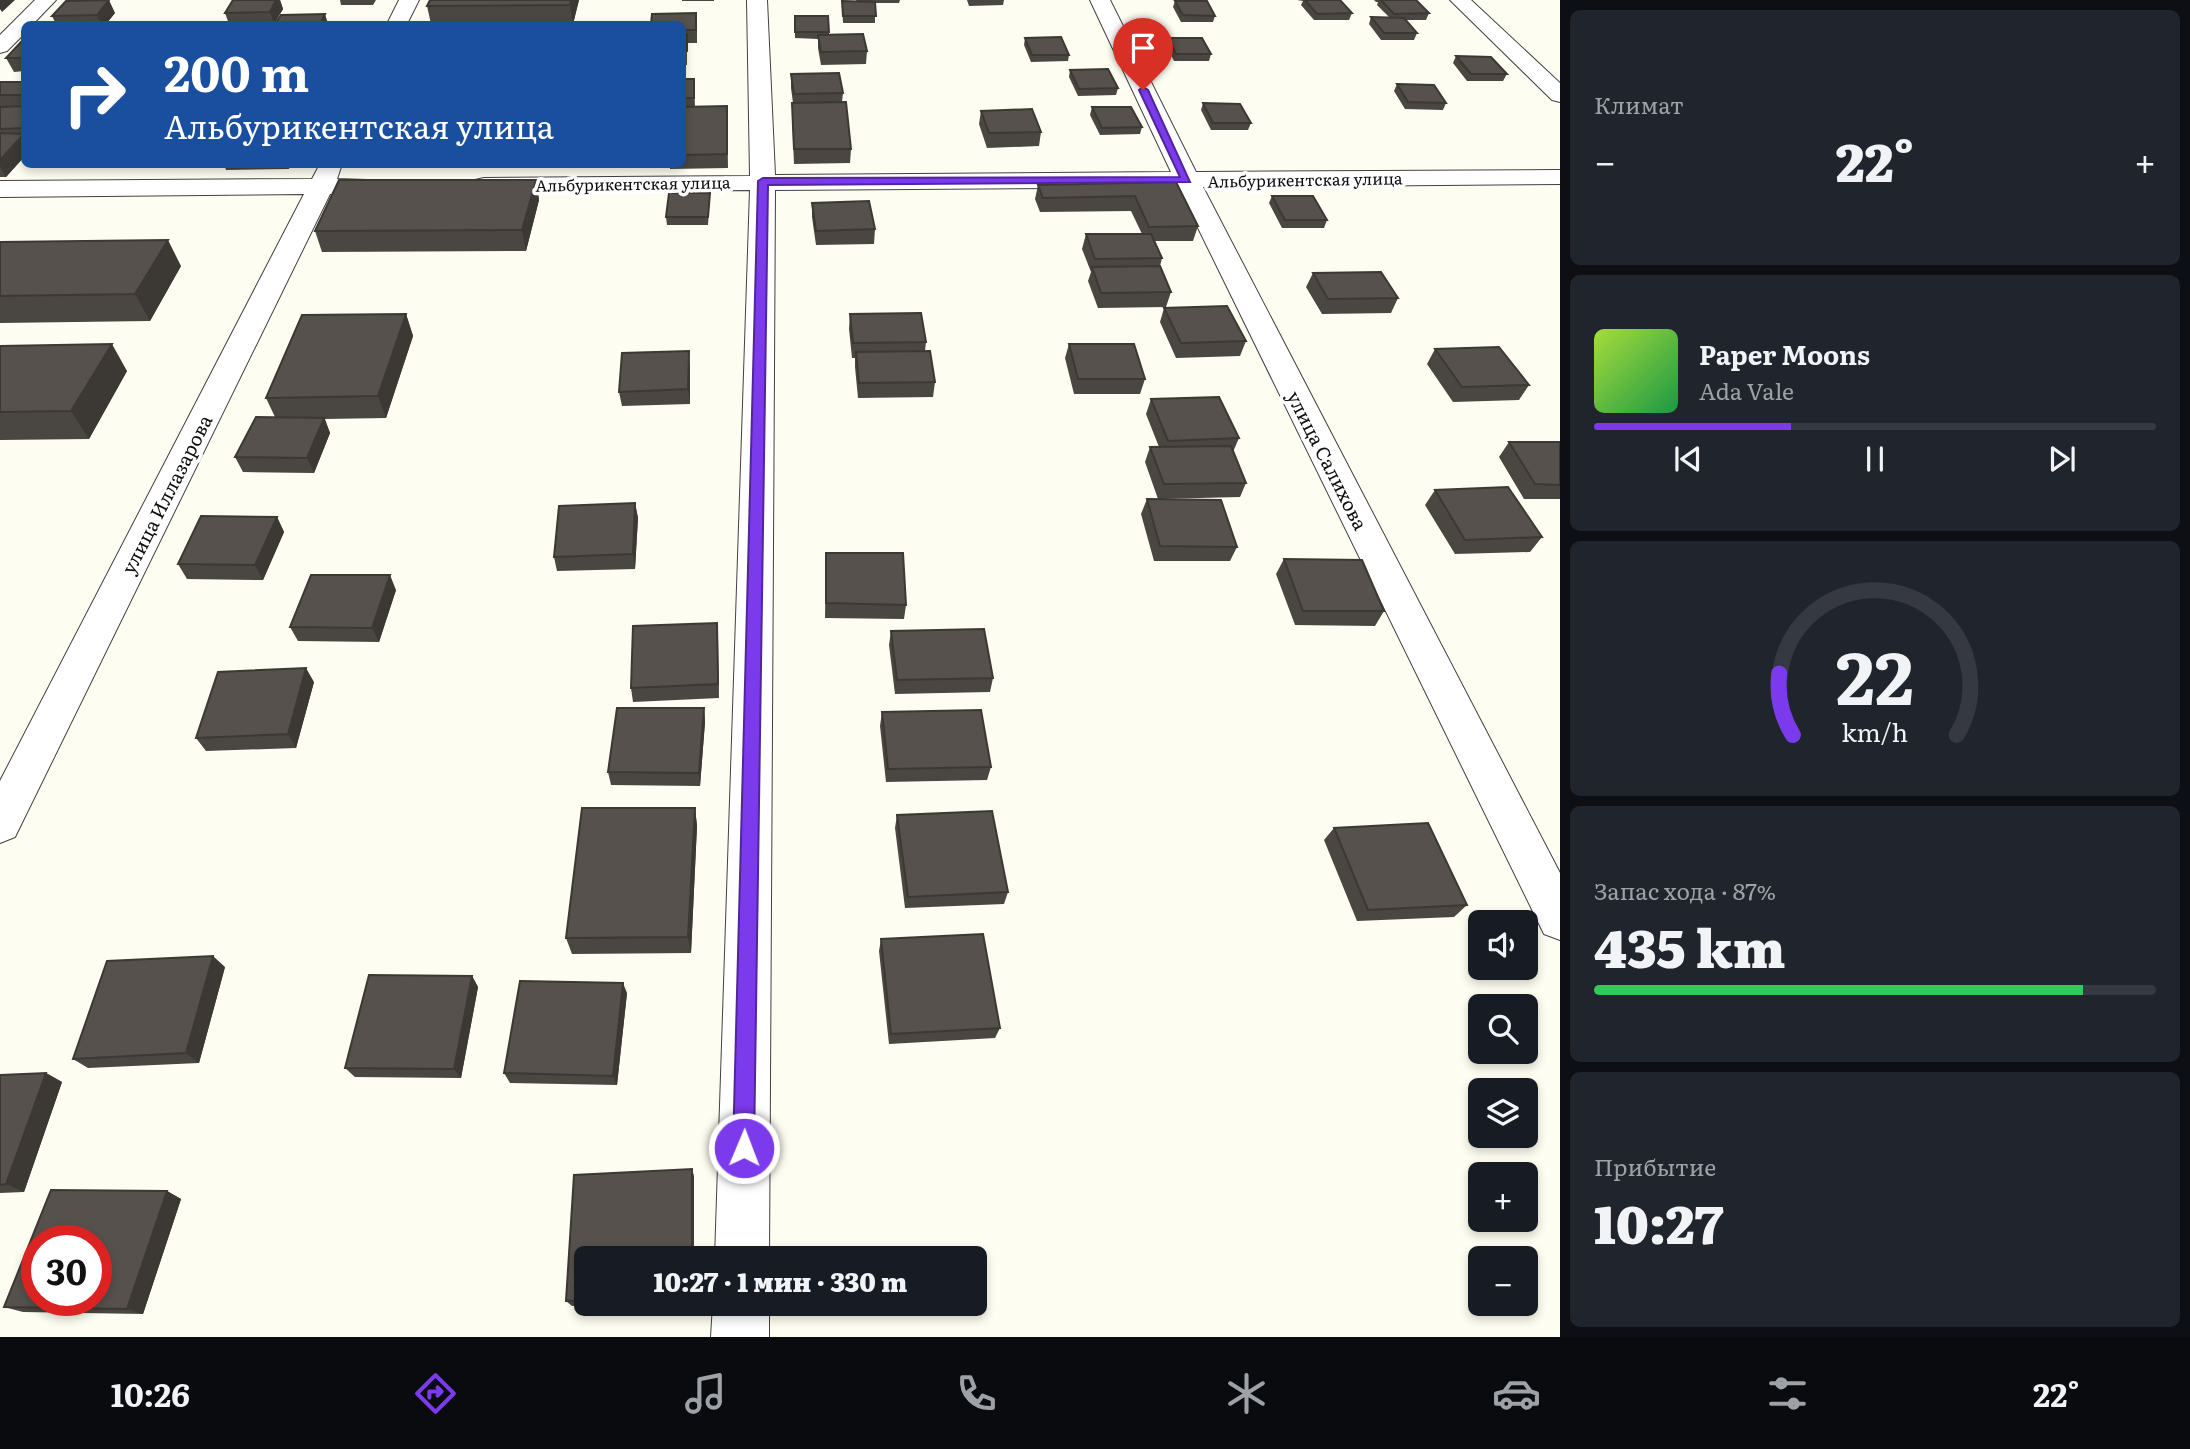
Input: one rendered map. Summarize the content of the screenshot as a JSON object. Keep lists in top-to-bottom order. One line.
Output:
{"streets":{"street":["Альбурикентская улица","улица Салихова","улица Иллазарова"]},"crossings":[["Альбурикентская улица","улица Салихова"]],"page":{"tile":["Климат",["Запас хода · 87%","435 km"],["Прибытие","10:27"]],"turn":["200 m","Альбурикентская улица"],"heat":["−","22°","+"],"song":["Paper Moons","Ada Vale"],"map_buttons":["+","−"],"limit":"30","trip":"10:27 · 1 мин · 330 m","tabs":["10:26","22°"],"gauge":["22","km/h"]}}
